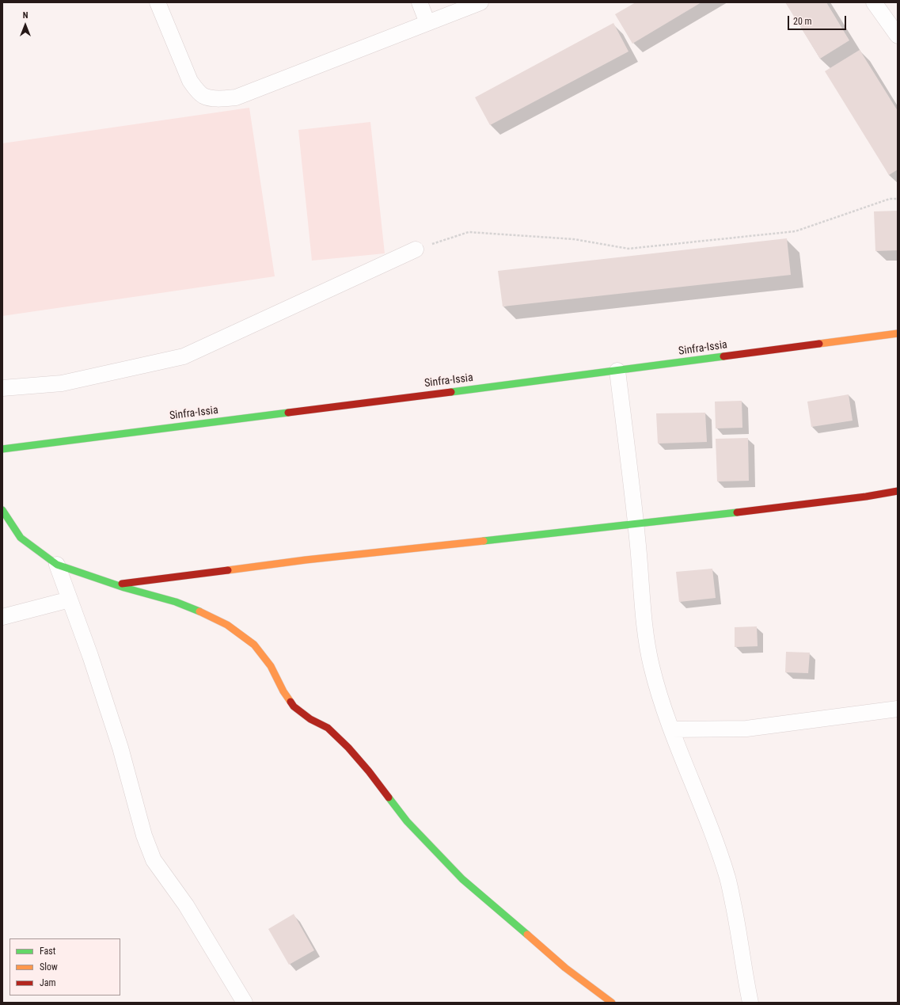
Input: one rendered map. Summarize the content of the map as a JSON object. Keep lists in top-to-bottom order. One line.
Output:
{"streets":{"street":["Sinfra-Issia"]},"legend":["Fast","Slow","Jam"],"scale_bar":"20 m","north":"top"}
